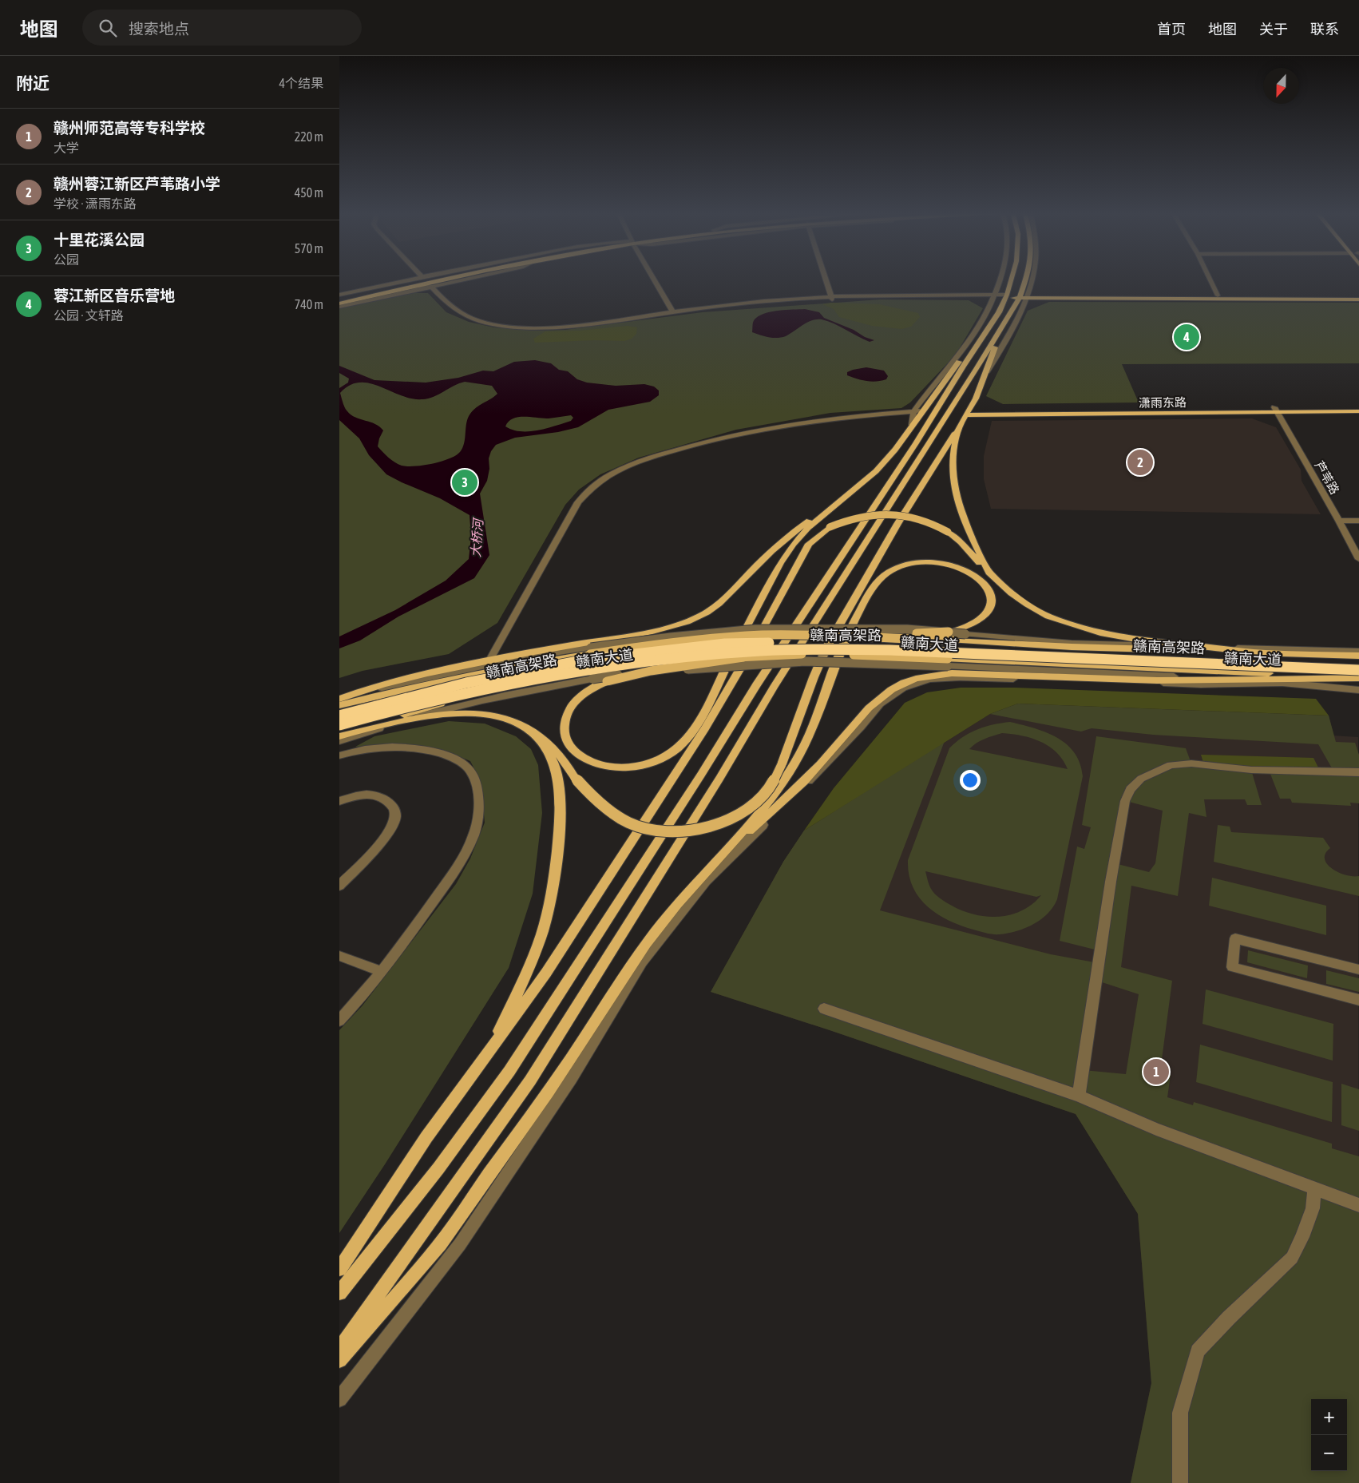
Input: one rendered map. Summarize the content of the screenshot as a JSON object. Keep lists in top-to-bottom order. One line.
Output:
{"streets":{"highway":["赣南高架路"],"main road":["潇雨东路","赣南大道"],"street":["芦苇路"]},"crossings":[["潇雨东路","芦苇路"]],"water":["大桥河"],"north":"bottom","page":{"header":"地图","search":"搜索地点","nav":["首页","地图","关于","联系"],"heading":["附近","4个结果"],"list":[{"mark":"1","name":"赣州师范高等专科学校","note":"大学","value":"220 m"},{"mark":"2","name":"赣州蓉江新区芦苇路小学","note":"学校 · 潇雨东路","value":"450 m"},{"mark":"3","name":"十里花溪公园","note":"公园","value":"570 m"},{"mark":"4","name":"蓉江新区音乐营地","note":"公园 · 文轩路","value":"740 m"}],"pins":["4","2","3","1"],"map_buttons":["+","−"]}}
